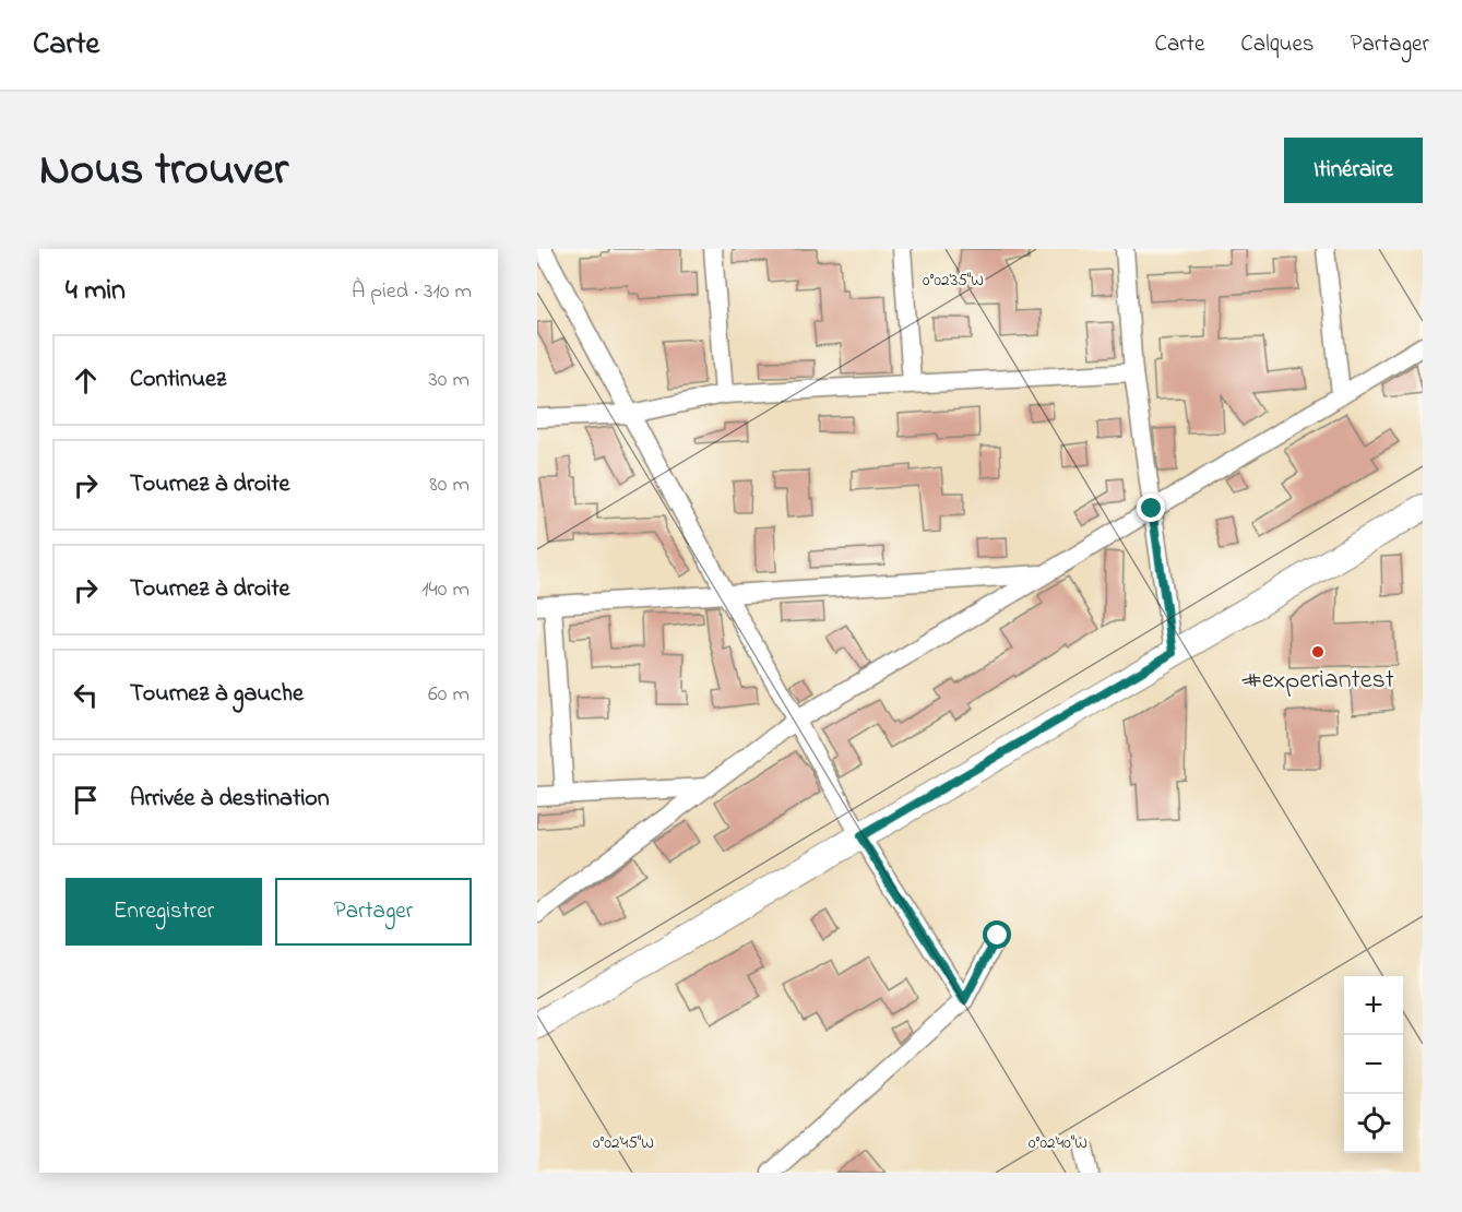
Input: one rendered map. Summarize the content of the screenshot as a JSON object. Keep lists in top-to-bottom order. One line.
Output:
{"places":["#experiantest"],"page":{"header":"Carte","nav":["Carte","Calques","Partager"],"title":"Nous trouver","buttons":["Itinéraire",["Enregistrer","Partager"]],"heading":["4 min","À pied · 310 m"],"list":[["Continuez","30 m"],["Tournez à droite","80 m"],["Tournez à droite","140 m"],["Tournez à gauche","60 m"],"Arrivée à destination"],"map_buttons":["+","−"]},"coordinates":["0°02'35\"W","0°02'45\"W","0°02'40\"W"]}
